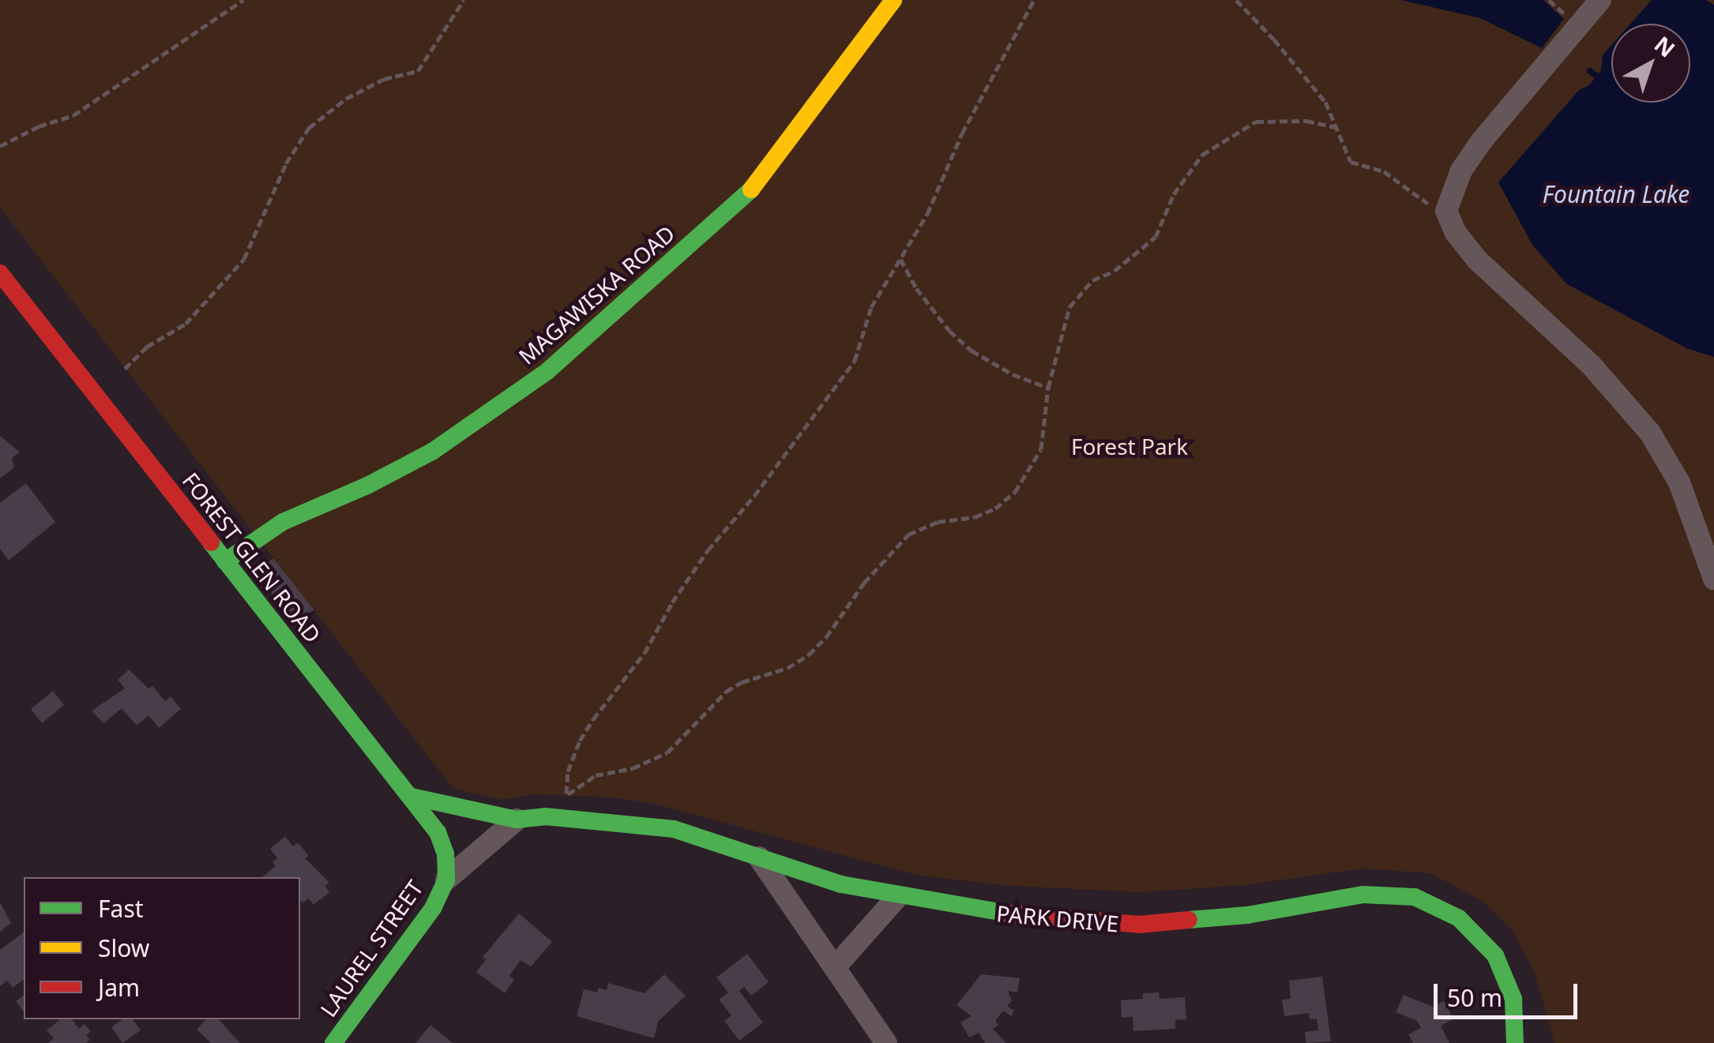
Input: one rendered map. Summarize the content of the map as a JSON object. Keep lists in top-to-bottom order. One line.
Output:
{"streets":{"street":["MAGAWISKA ROAD","FOREST GLEN ROAD","PARK DRIVE","LAUREL STREET"]},"crossings":[["MAGAWISKA ROAD","FOREST GLEN ROAD"],["FOREST GLEN ROAD","PARK DRIVE"],["FOREST GLEN ROAD","LAUREL STREET"]],"water":["Fountain Lake"],"parks":["Forest Park"],"legend":["Fast","Slow","Jam"],"scale_bar":"50 m","north":"top right"}
